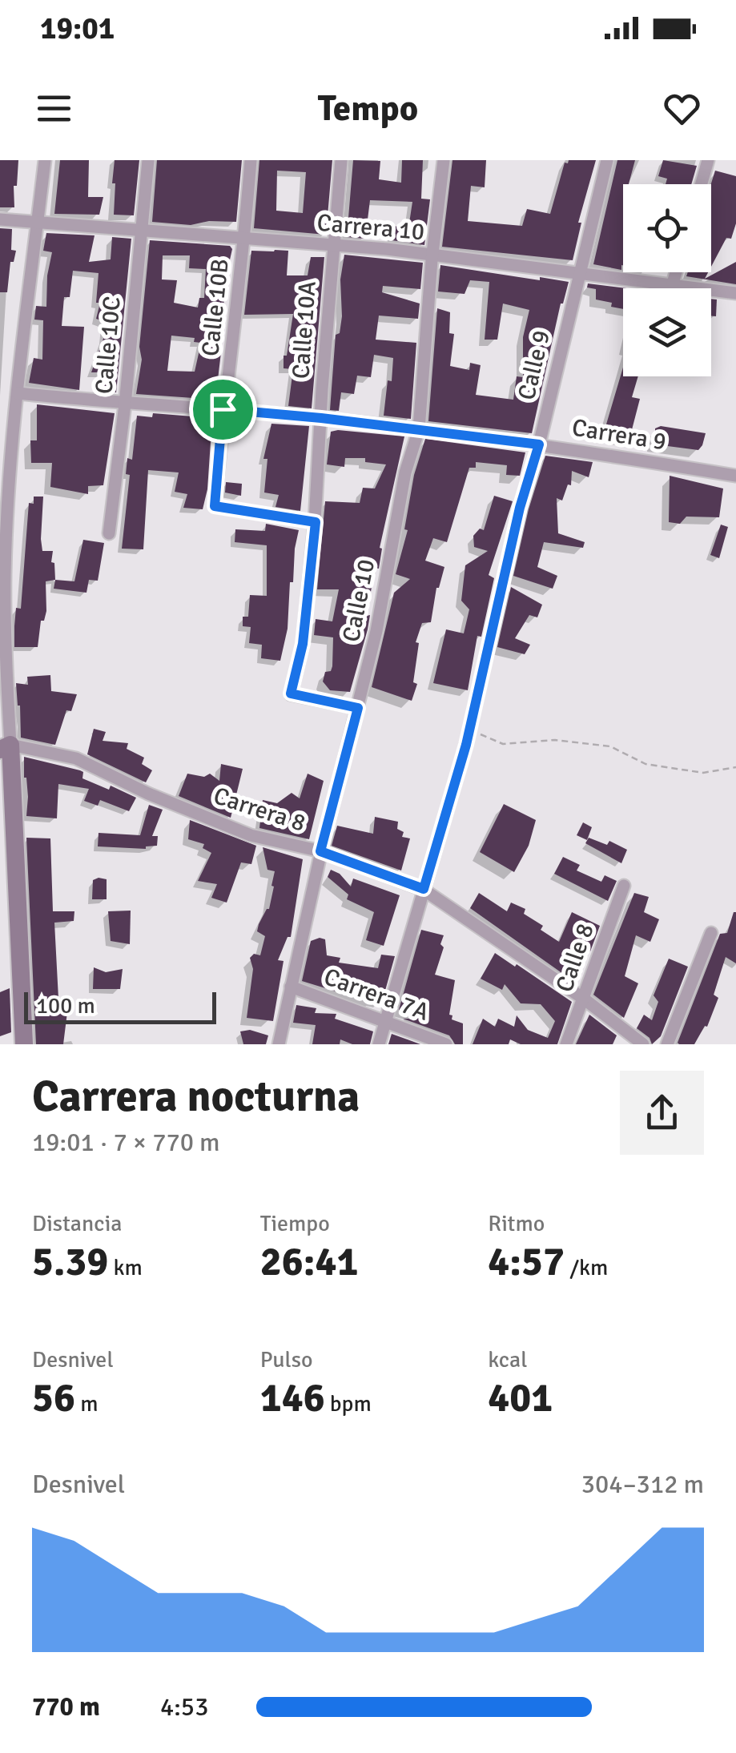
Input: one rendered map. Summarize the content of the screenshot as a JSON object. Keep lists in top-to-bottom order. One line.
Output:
{"streets":{"street":["Carrera 10","Calle 10B","Calle 10A","Calle 10C","Calle 9","Carrera 9","Calle 10","Carrera 8","Calle 8","Carrera 7A"]},"crossings":[["Carrera 10","Calle 10B"],["Carrera 10","Calle 10A"],["Carrera 10","Calle 10C"],["Carrera 10","Calle 9"],["Carrera 10","Calle 10"],["Calle 10B","Calle 10A"],["Calle 10B","Carrera 9"],["Calle 10A","Carrera 9"],["Calle 10A","Calle 10"],["Calle 10C","Carrera 9"],["Calle 9","Carrera 9"],["Calle 9","Carrera 8"],["Calle 9","Carrera 7A"],["Carrera 9","Calle 10"],["Calle 10","Carrera 8"],["Calle 10","Carrera 7A"],["Carrera 8","Calle 8"]],"scale_bar":"100 m","page":{"status":"19:01","header":"Tempo","scale":"100 m","heading":["Carrera nocturna","19:01 · 7 × 770 m"],"stats":[["Distancia","5.39 km"],["Tiempo","26:41"],["Ritmo","4:57 /km"],["Desnivel","56 m"],["Pulso","146 bpm"],["kcal","401"]],"chart":["Desnivel","304–312 m"],"list":[{"name":"770 m","note":"4:53"}]}}
